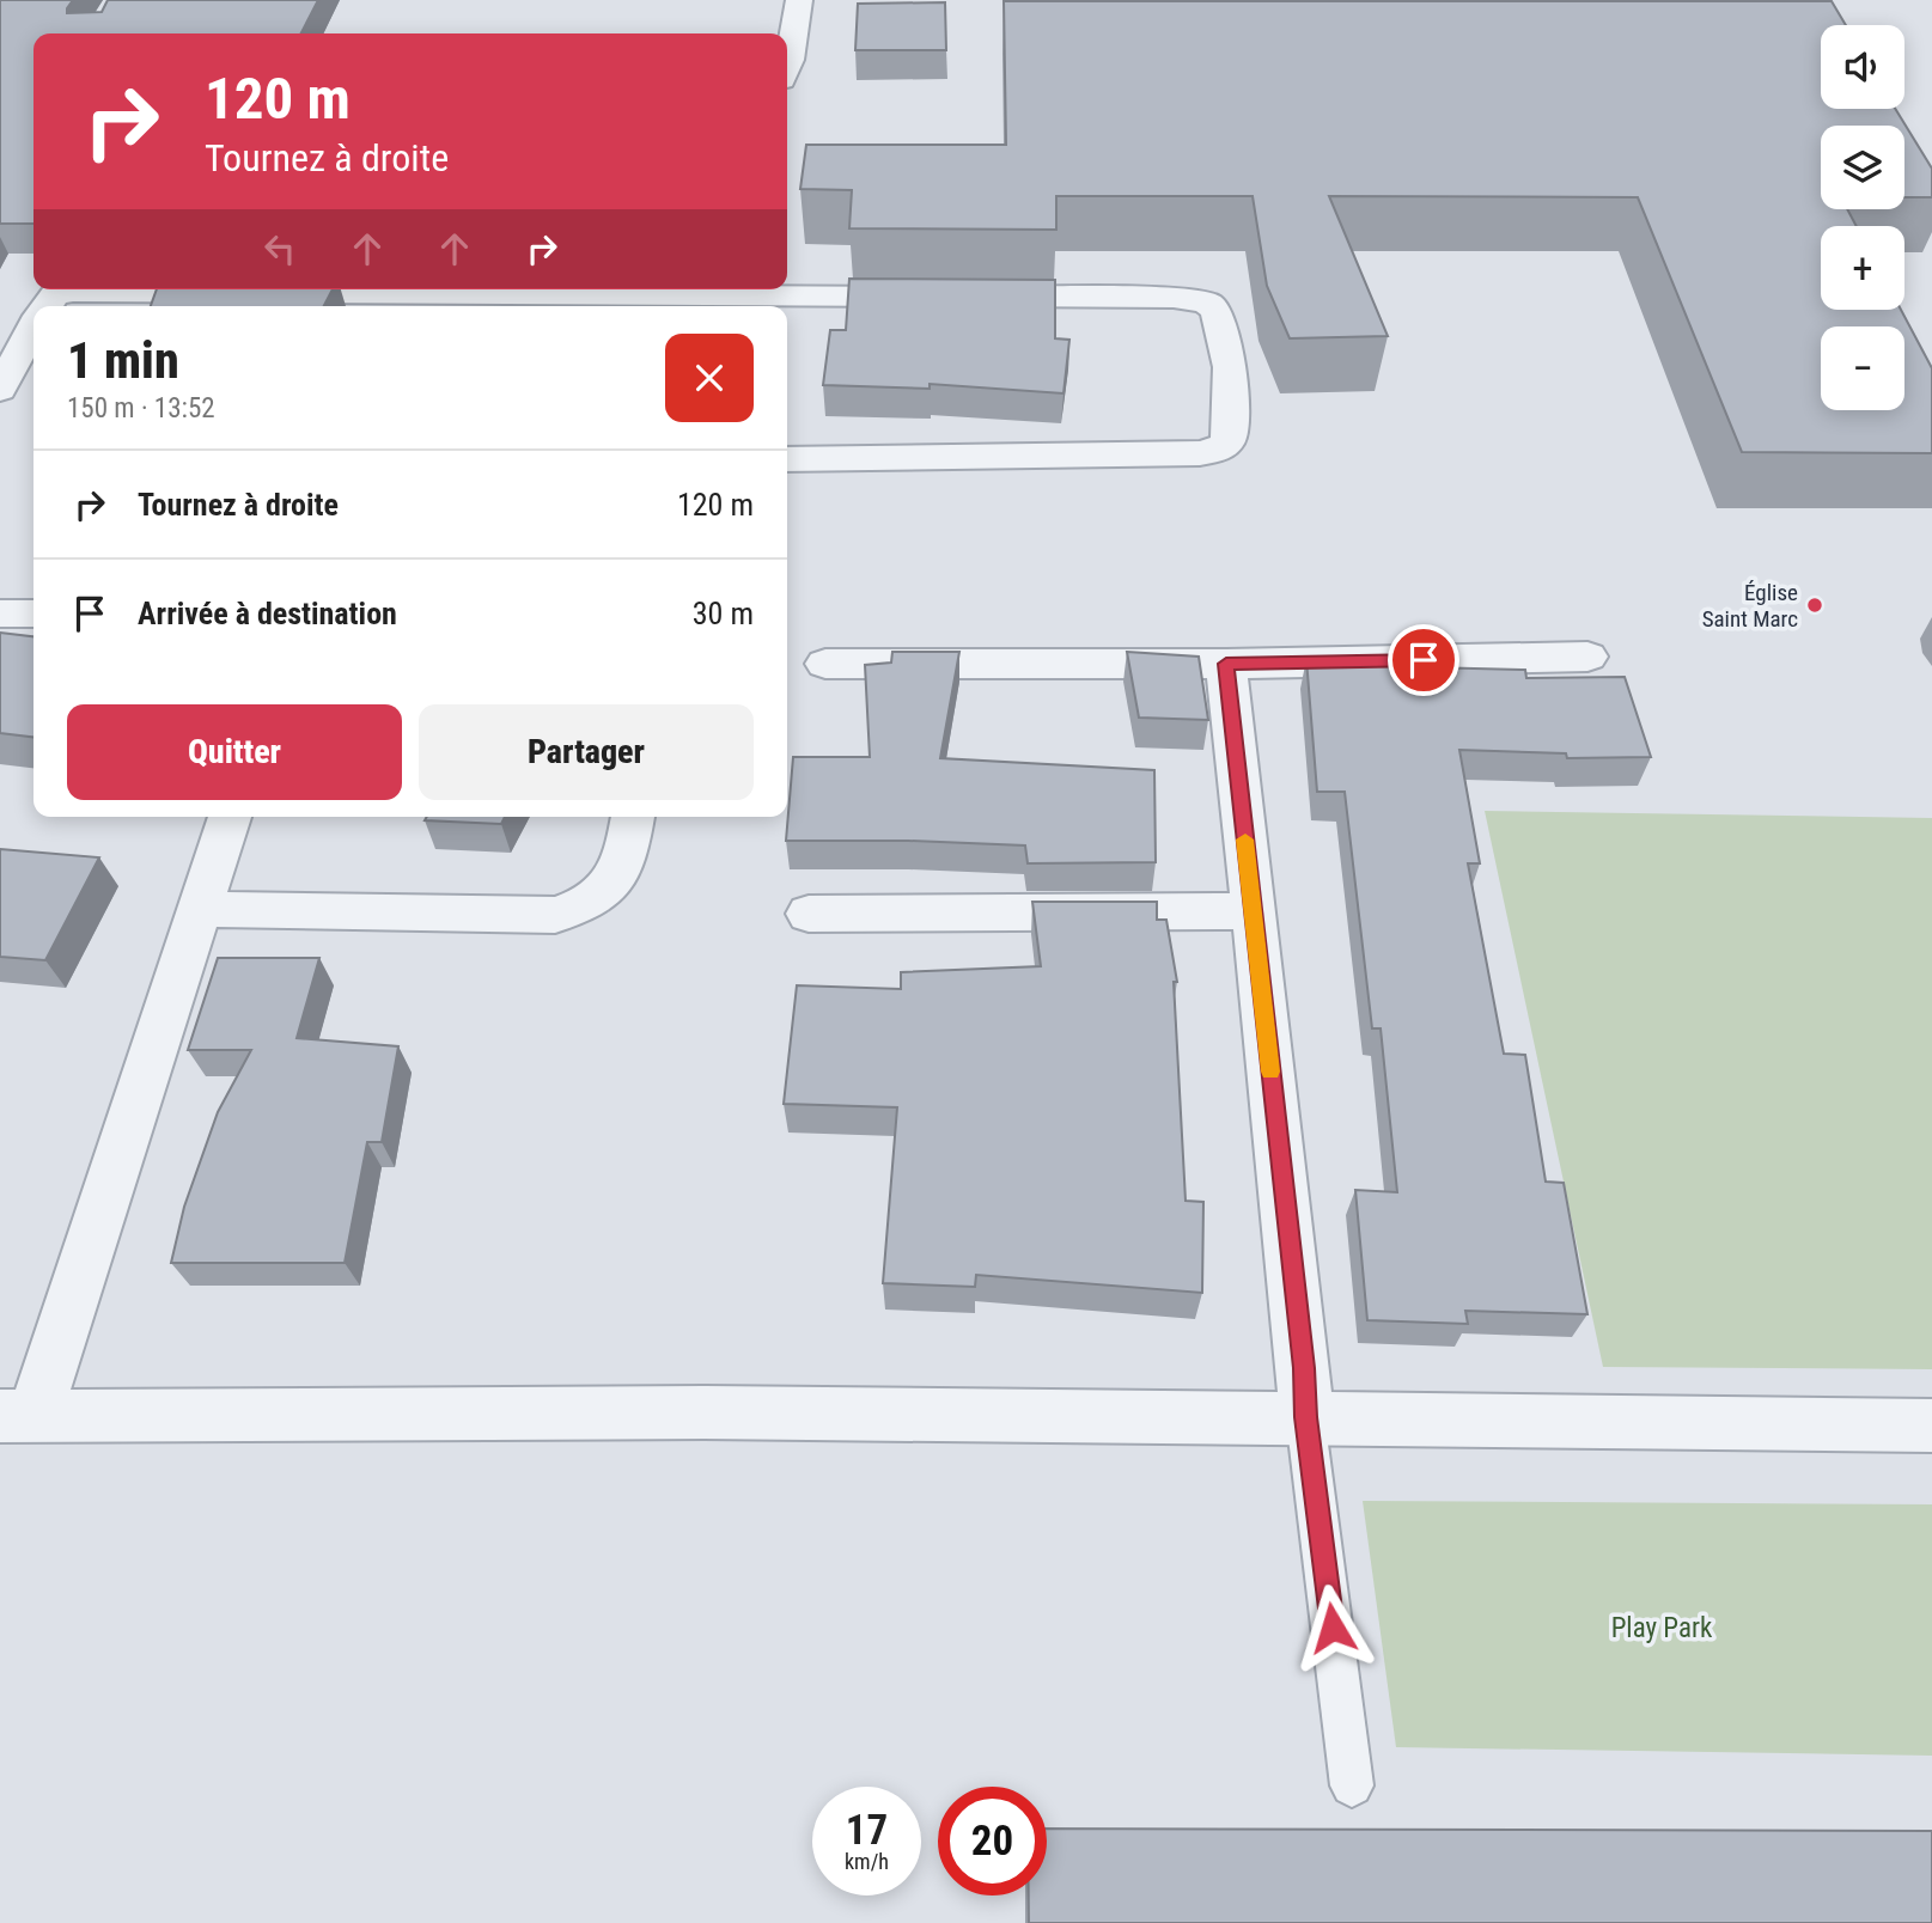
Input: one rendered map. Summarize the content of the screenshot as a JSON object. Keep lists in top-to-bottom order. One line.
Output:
{"parks":["Play Park"],"places":["Église Saint Marc"],"page":{"map_buttons":["+","−"],"turn":["120 m","Tournez à droite"],"heading":["1 min","150 m · 13:52"],"list":[{"name":"Tournez à droite","value":"120 m"},{"name":"Arrivée à destination","value":"30 m"}],"buttons":["Quitter","Partager"],"speed":"17 km/h","limit":"20"}}
